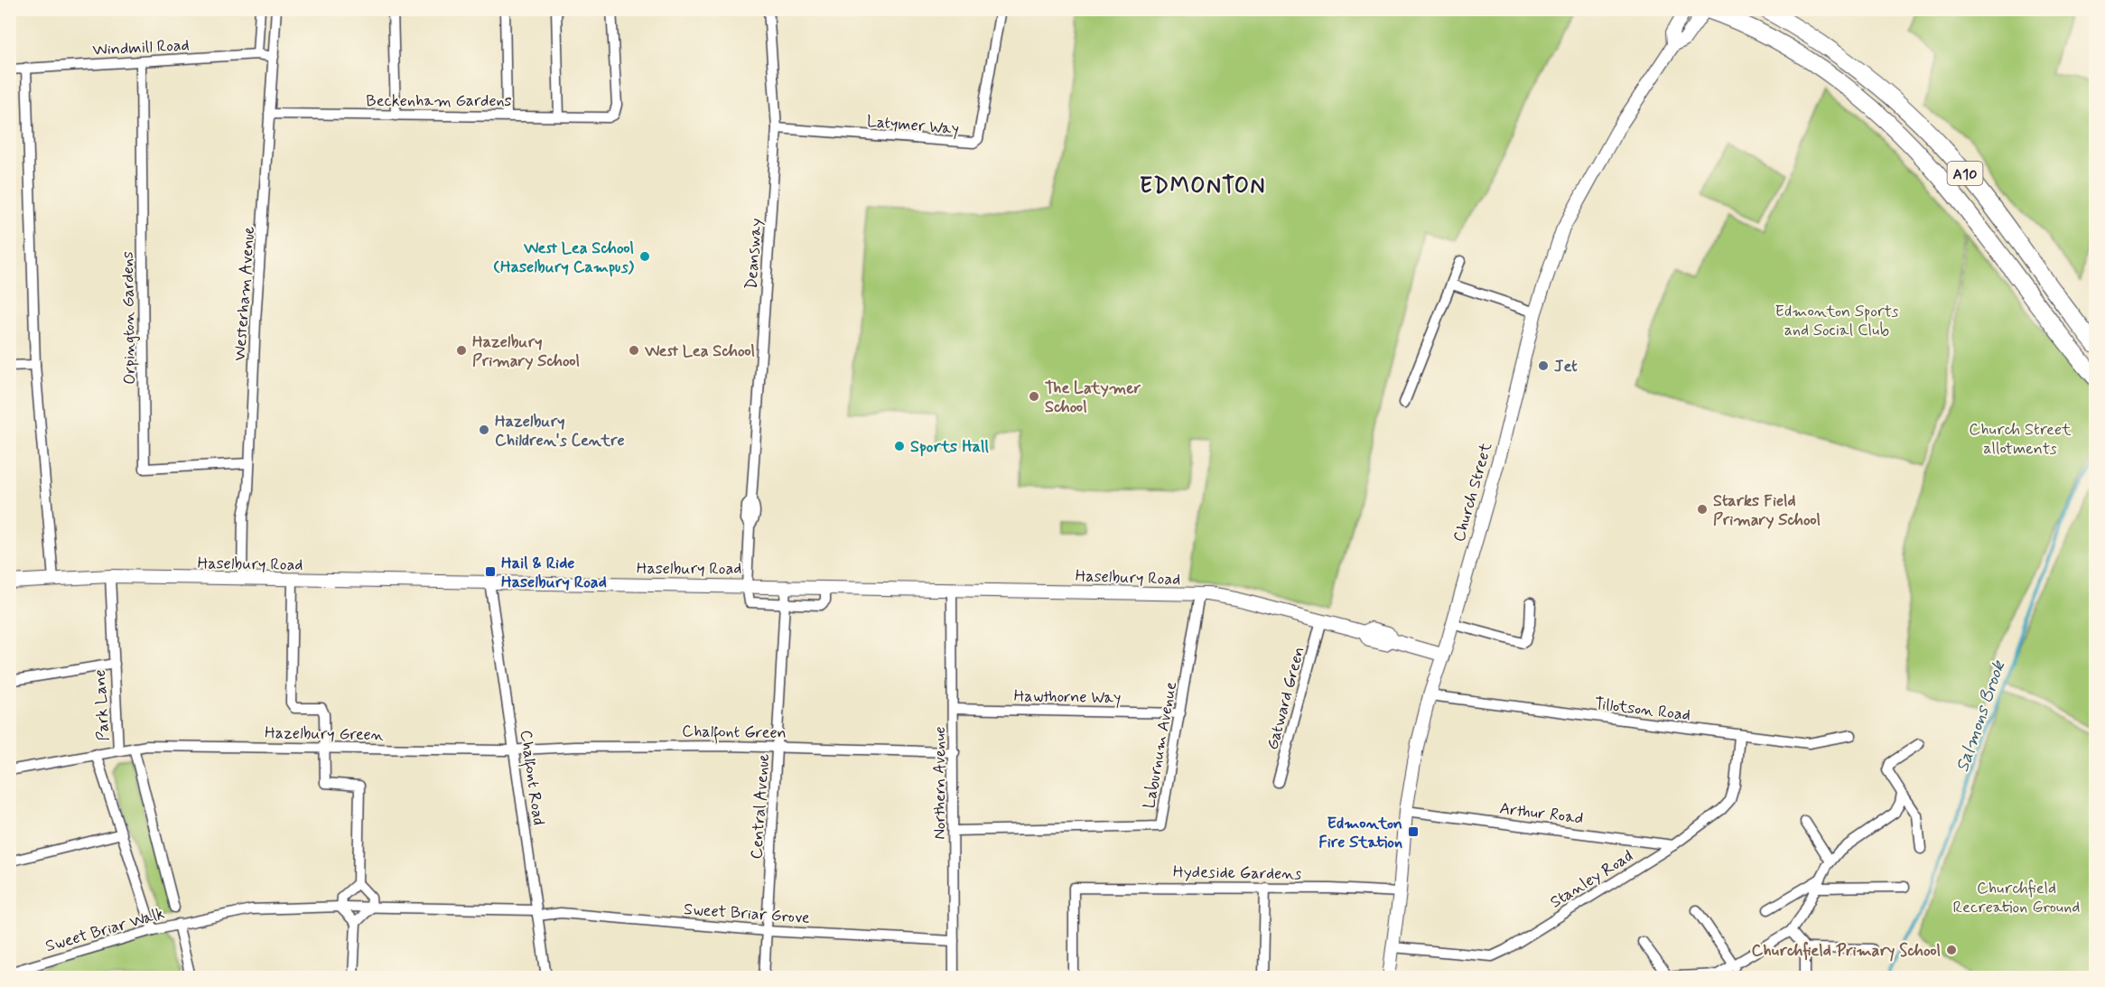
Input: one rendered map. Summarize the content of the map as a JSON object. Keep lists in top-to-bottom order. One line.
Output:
{"streets":{"highway":["A10"],"street":["Windmill Road","Beckenham Gardens","Latymer Way","Deansway","Westerham Avenue","Orpington Gardens","Church Street","Haselbury Road","Hawthorne Way","Gatward Green","Park Lane","Tillotson Road","Chalfont Green","Hazelbury Green","Laburnum Avenue","Chalfont Road","Northern Avenue","Central Avenue","Arthur Road","Hydeside Gardens","Stanley Road","Sweet Briar Grove","Sweet Briar Walk"]},"crossings":[["Windmill Road","Westerham Avenue"],["Windmill Road","Orpington Gardens"],["Beckenham Gardens","Westerham Avenue"],["Latymer Way","Deansway"],["A10","Church Street"],["Deansway","Haselbury Road"],["Westerham Avenue","Orpington Gardens"],["Westerham Avenue","Haselbury Road"],["Church Street","Haselbury Road"],["Church Street","Tillotson Road"],["Church Street","Arthur Road"],["Church Street","Hydeside Gardens"],["Church Street","Stanley Road"],["Haselbury Road","Gatward Green"],["Haselbury Road","Park Lane"],["Haselbury Road","Laburnum Avenue"],["Haselbury Road","Chalfont Road"],["Haselbury Road","Northern Avenue"],["Haselbury Road","Central Avenue"],["Hawthorne Way","Laburnum Avenue"],["Hawthorne Way","Northern Avenue"],["Park Lane","Hazelbury Green"],["Park Lane","Sweet Briar Walk"],["Tillotson Road","Stanley Road"],["Chalfont Green","Hazelbury Green"],["Chalfont Green","Chalfont Road"],["Chalfont Green","Northern Avenue"],["Chalfont Green","Central Avenue"],["Hazelbury Green","Chalfont Road"],["Laburnum Avenue","Northern Avenue"],["Chalfont Road","Sweet Briar Grove"],["Northern Avenue","Sweet Briar Grove"],["Central Avenue","Sweet Briar Grove"],["Arthur Road","Stanley Road"],["Sweet Briar Grove","Sweet Briar Walk"]],"districts":["EDMONTON"],"water":["Salmons Brook"],"parks":["Edmonton Sports and Social Club","Church Street allotments","Churchfield Recreation Ground"],"places":{"other":["West Lea School (Haselbury Campus)","Hazelbury Primary School","West Lea School","Jet","The Latymer School","Hazelbury Children's Centre","Sports Hall","Starks Field Primary School","Churchfield Primary School"],"transit":["Hail & Ride Haselbury Road","Edmonton Fire Station"]}}
